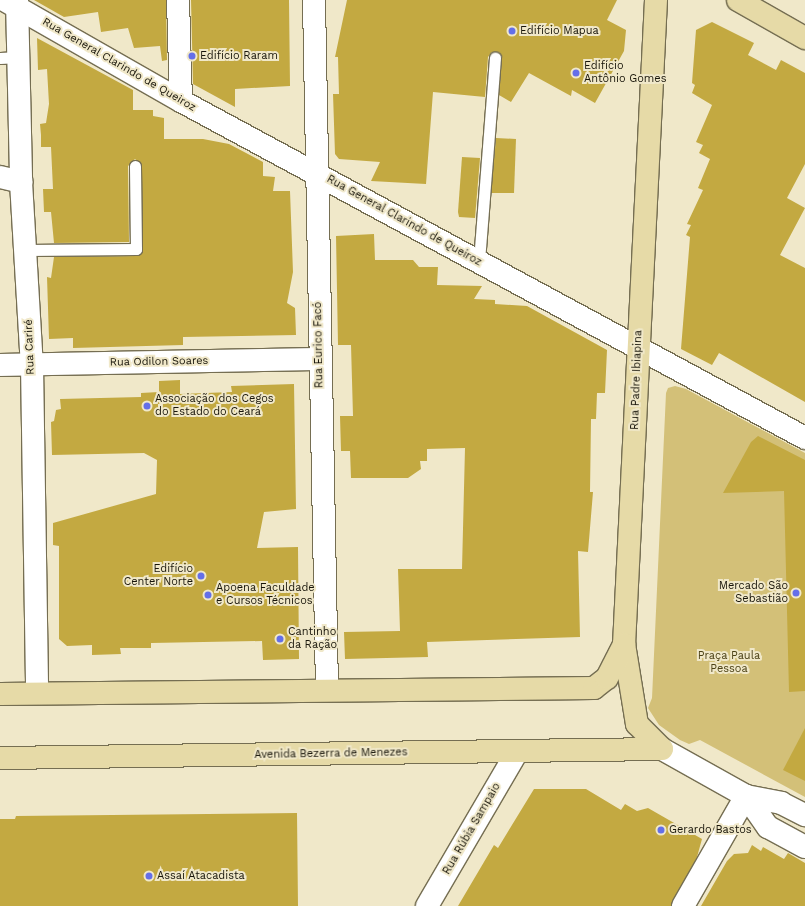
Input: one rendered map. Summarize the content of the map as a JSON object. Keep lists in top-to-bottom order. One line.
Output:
{"streets":{"main road":["Rua Padre Ibiapina","Avenida Bezerra de Menezes"],"street":["Rua General Clarindo de Queiroz","Rua Eurico Facó","Rua Cariré","Rua Odilon Soares","Rua Rúbia Sampaio"]},"crossings":[["Rua General Clarindo de Queiroz","Rua Eurico Facó"],["Rua General Clarindo de Queiroz","Rua Cariré"],["Rua General Clarindo de Queiroz","Rua Padre Ibiapina"],["Rua Eurico Facó","Rua Odilon Soares"],["Rua Cariré","Rua Odilon Soares"],["Rua Padre Ibiapina","Avenida Bezerra de Menezes"],["Avenida Bezerra de Menezes","Rua Rúbia Sampaio"]],"parks":["Praça Paula Pessoa"],"places":["Edifício Mapua","Edifício Raram","Edifício Antônio Gomes","Associação dos Cegos do Estado do Ceará","Edifício Center Norte","Mercado São Sebastião","Apoena Faculdade e Cursos Técnicos","Cantinho da Ração","Gerardo Bastos","Assaí Atacadista"]}
